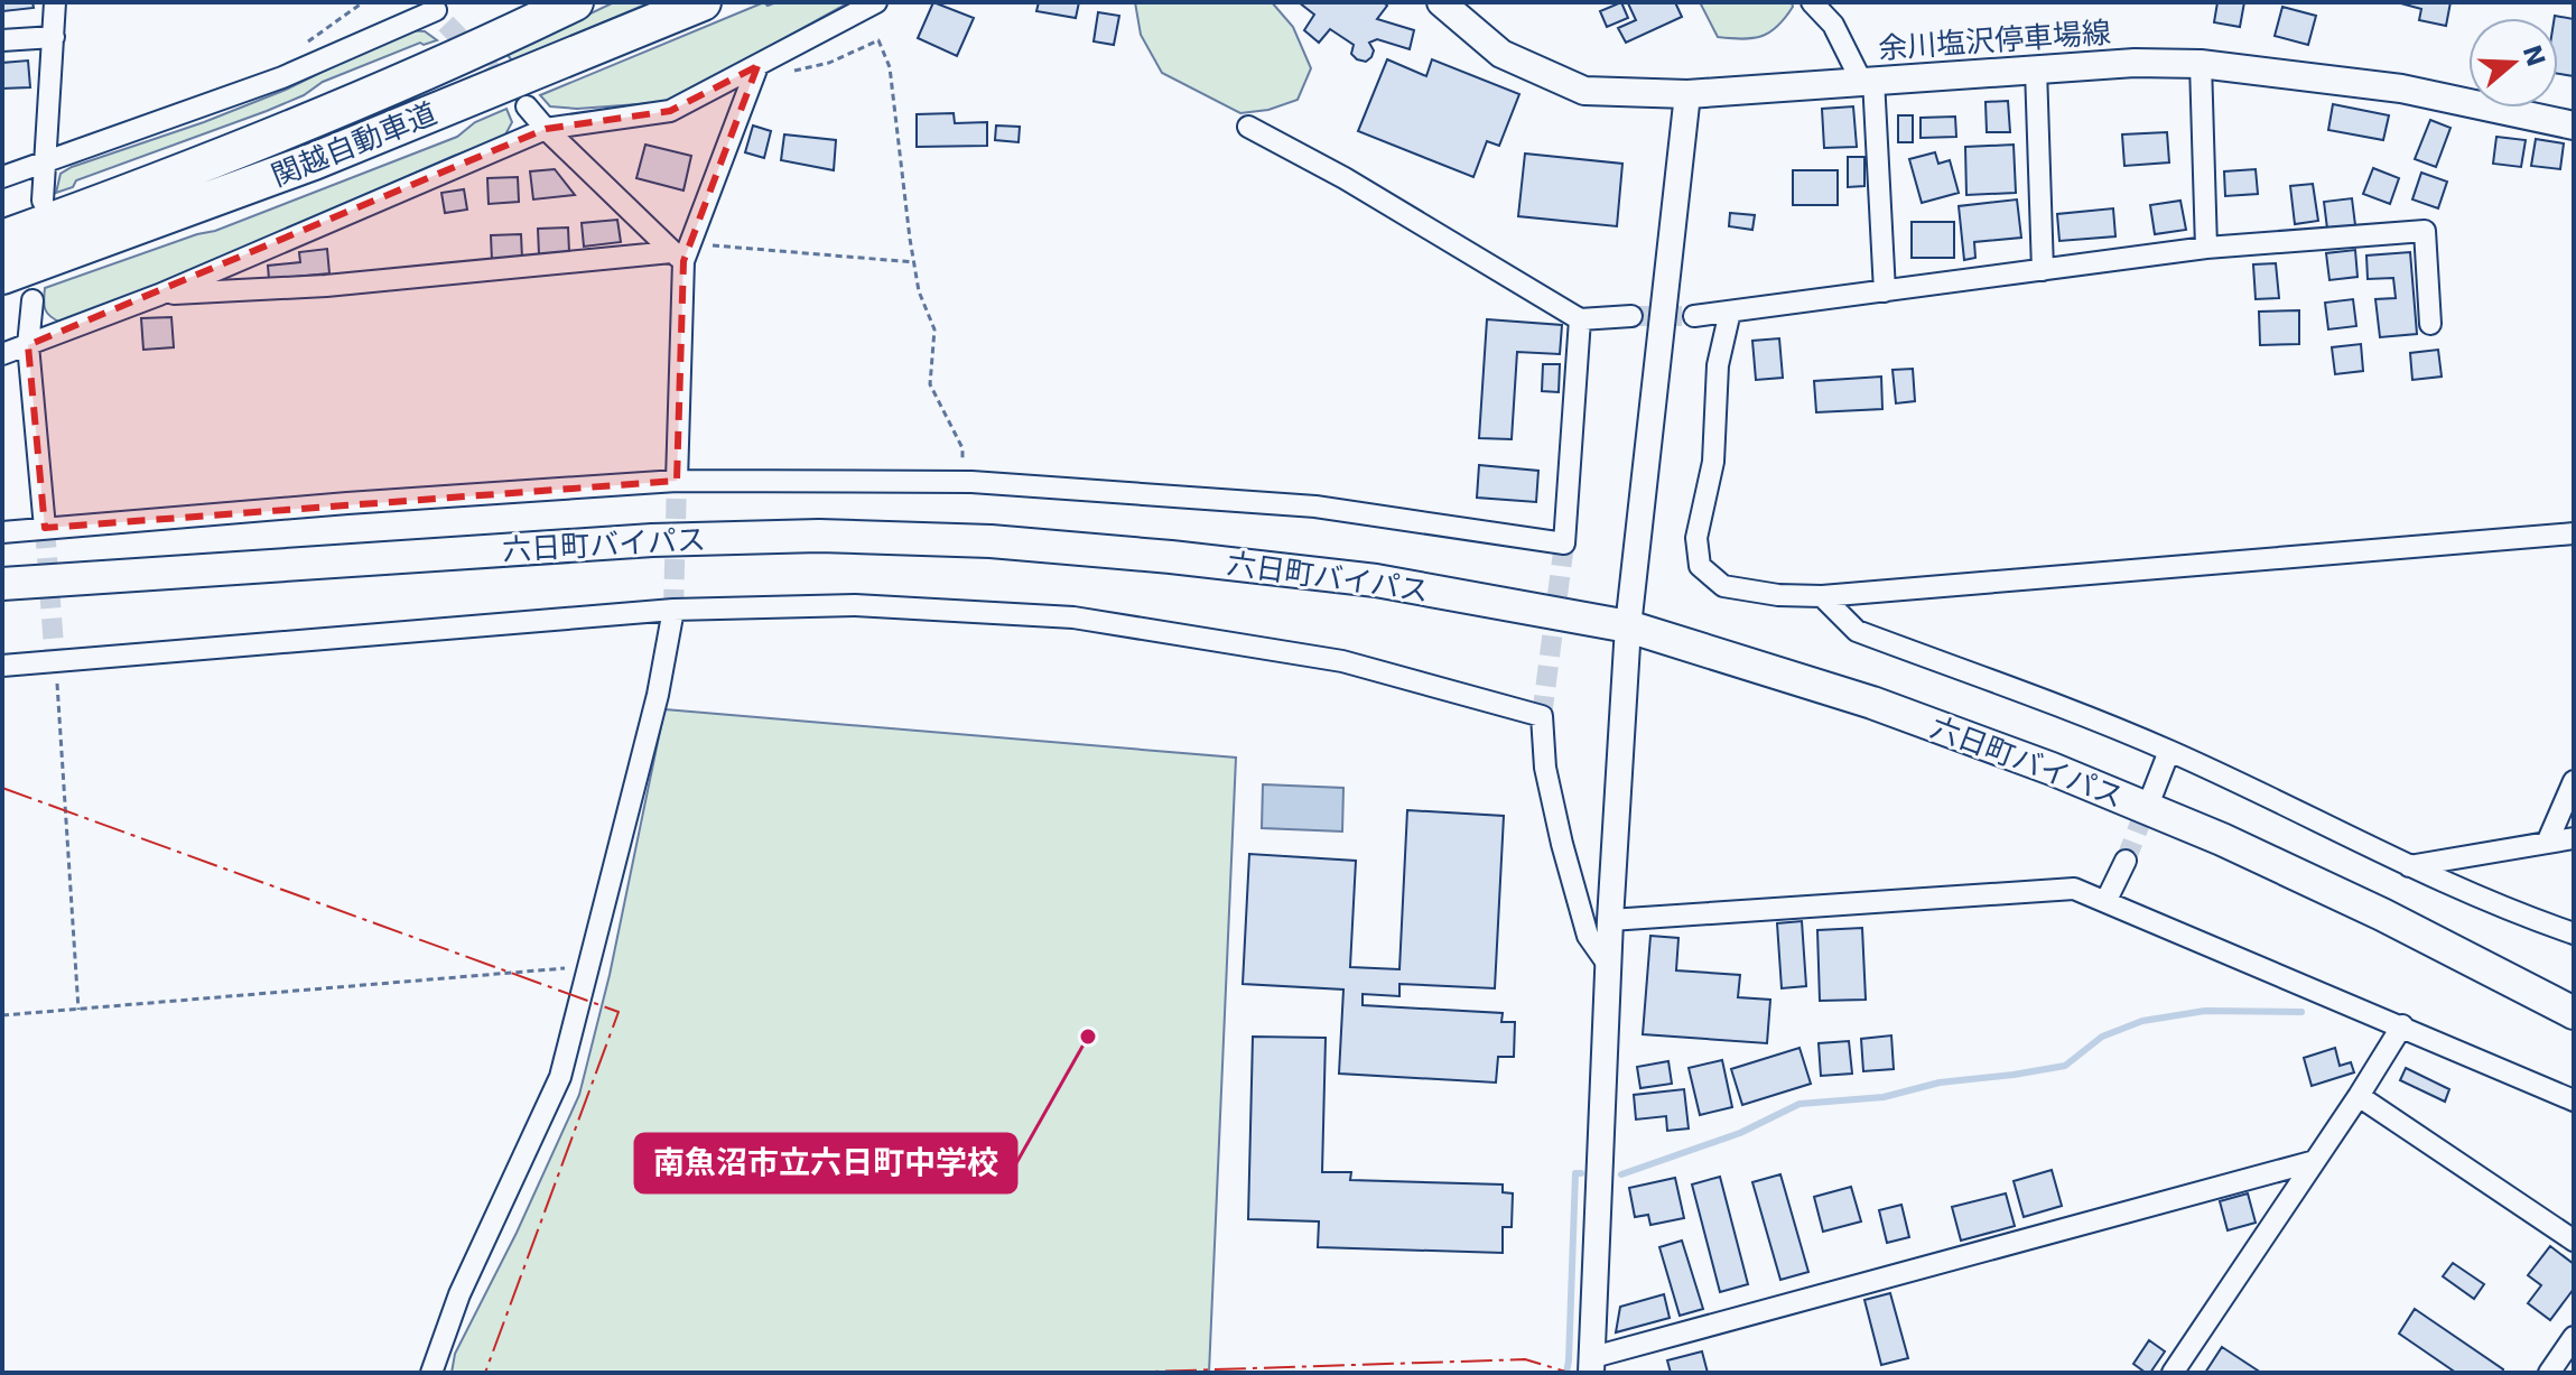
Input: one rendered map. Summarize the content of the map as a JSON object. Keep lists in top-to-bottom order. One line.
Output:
{"streets":{"highway":["関越自動車道","六日町バイパス"],"main road":["余川塩沢停車場線"]},"places":["南魚沼市立六日町中学校"],"north":"right"}
